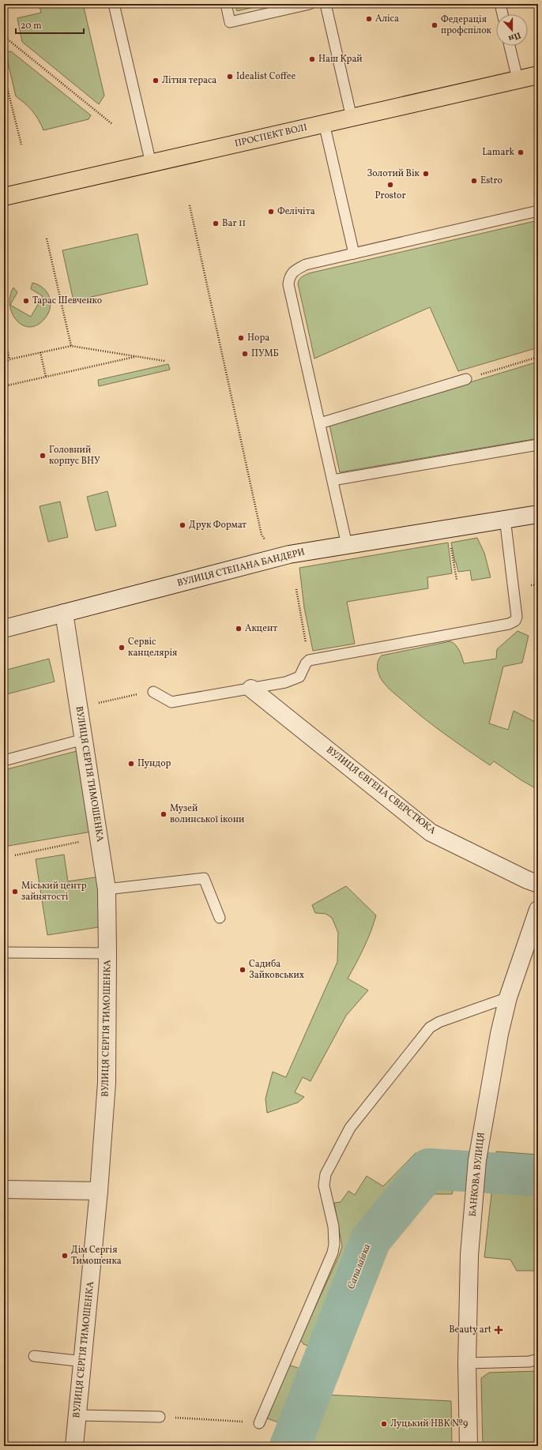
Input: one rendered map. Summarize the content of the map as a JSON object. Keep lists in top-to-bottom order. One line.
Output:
{"streets":{"main road":["ПРОСПЕКТ ВОЛІ"],"street":["ВУЛИЦЯ СТЕПАНА БАНДЕРИ","ВУЛИЦЯ СЕРГІЯ ТИМОШЕНКА","ВУЛИЦЯ ЄВГЕНА СВЕРСТЮКА","БАНКОВА ВУЛИЦЯ"]},"crossings":[["ВУЛИЦЯ СТЕПАНА БАНДЕРИ","ВУЛИЦЯ СЕРГІЯ ТИМОШЕНКА"]],"water":["Сапалаївка"],"places":{"other":["Аліса","Федерація профспілок","Наш Край","Idealist Coffee","Літня тераса","Lamark","Золотий Вік","Estro","Prostor","Фелічіта","Bar 11","Тарас Шевченко","Нора","ПУМБ","Головний корпус ВНУ","Друк Формат","Акцент","Сервіс канцелярія","Пундор","Музей волинської ікони","Міський центр зайнятості","Садиба Зайковських","Дім Сергія Тимошенка","Луцький НВК №9"],"health":["Beauty art"]},"scale_bar":"20 m","north":"bottom"}
